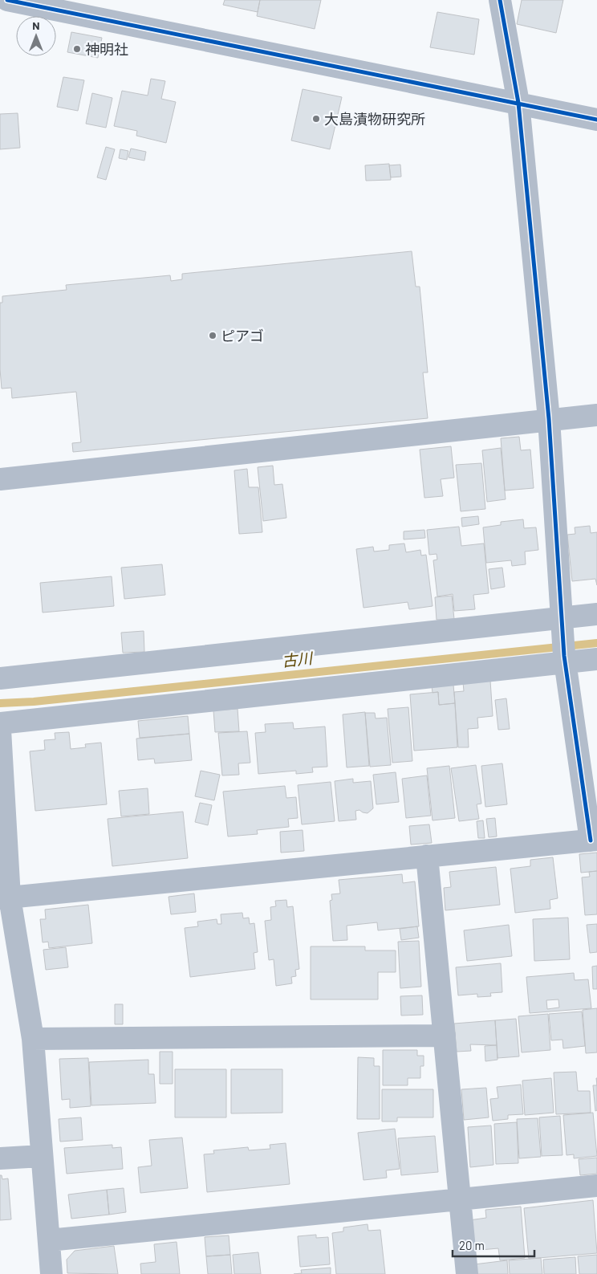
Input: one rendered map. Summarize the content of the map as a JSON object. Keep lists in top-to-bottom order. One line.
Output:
{"water":["古川"],"places":["神明社","大島漬物研究所","ピアゴ"],"scale_bar":"20 m","north":"top"}
